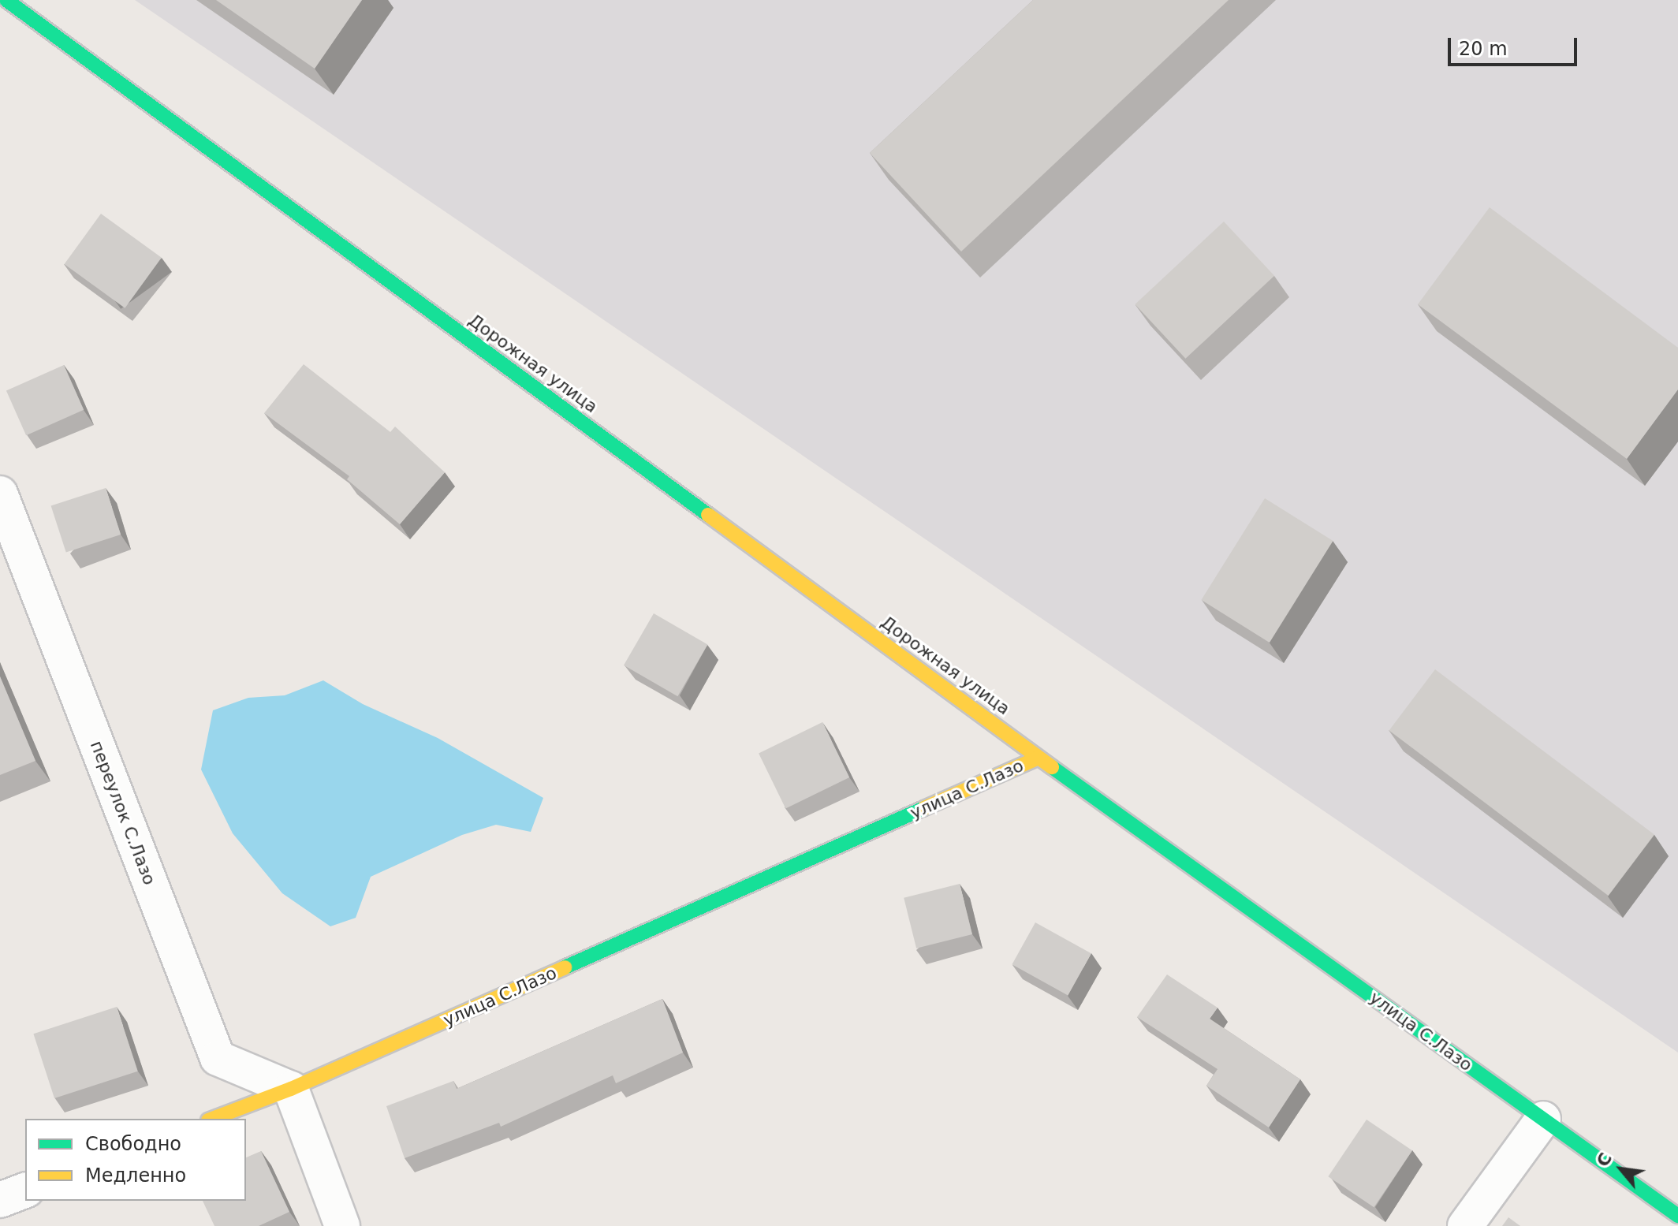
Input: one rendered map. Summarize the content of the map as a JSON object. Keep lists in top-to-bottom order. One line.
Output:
{"streets":{"street":["Дорожная улица","улица С.Лазо","переулок С.Лазо"]},"crossings":[["Дорожная улица","улица С.Лазо"],["улица С.Лазо","переулок С.Лазо"]],"legend":["Свободно","Медленно"],"scale_bar":"20 m","north":"top left"}
